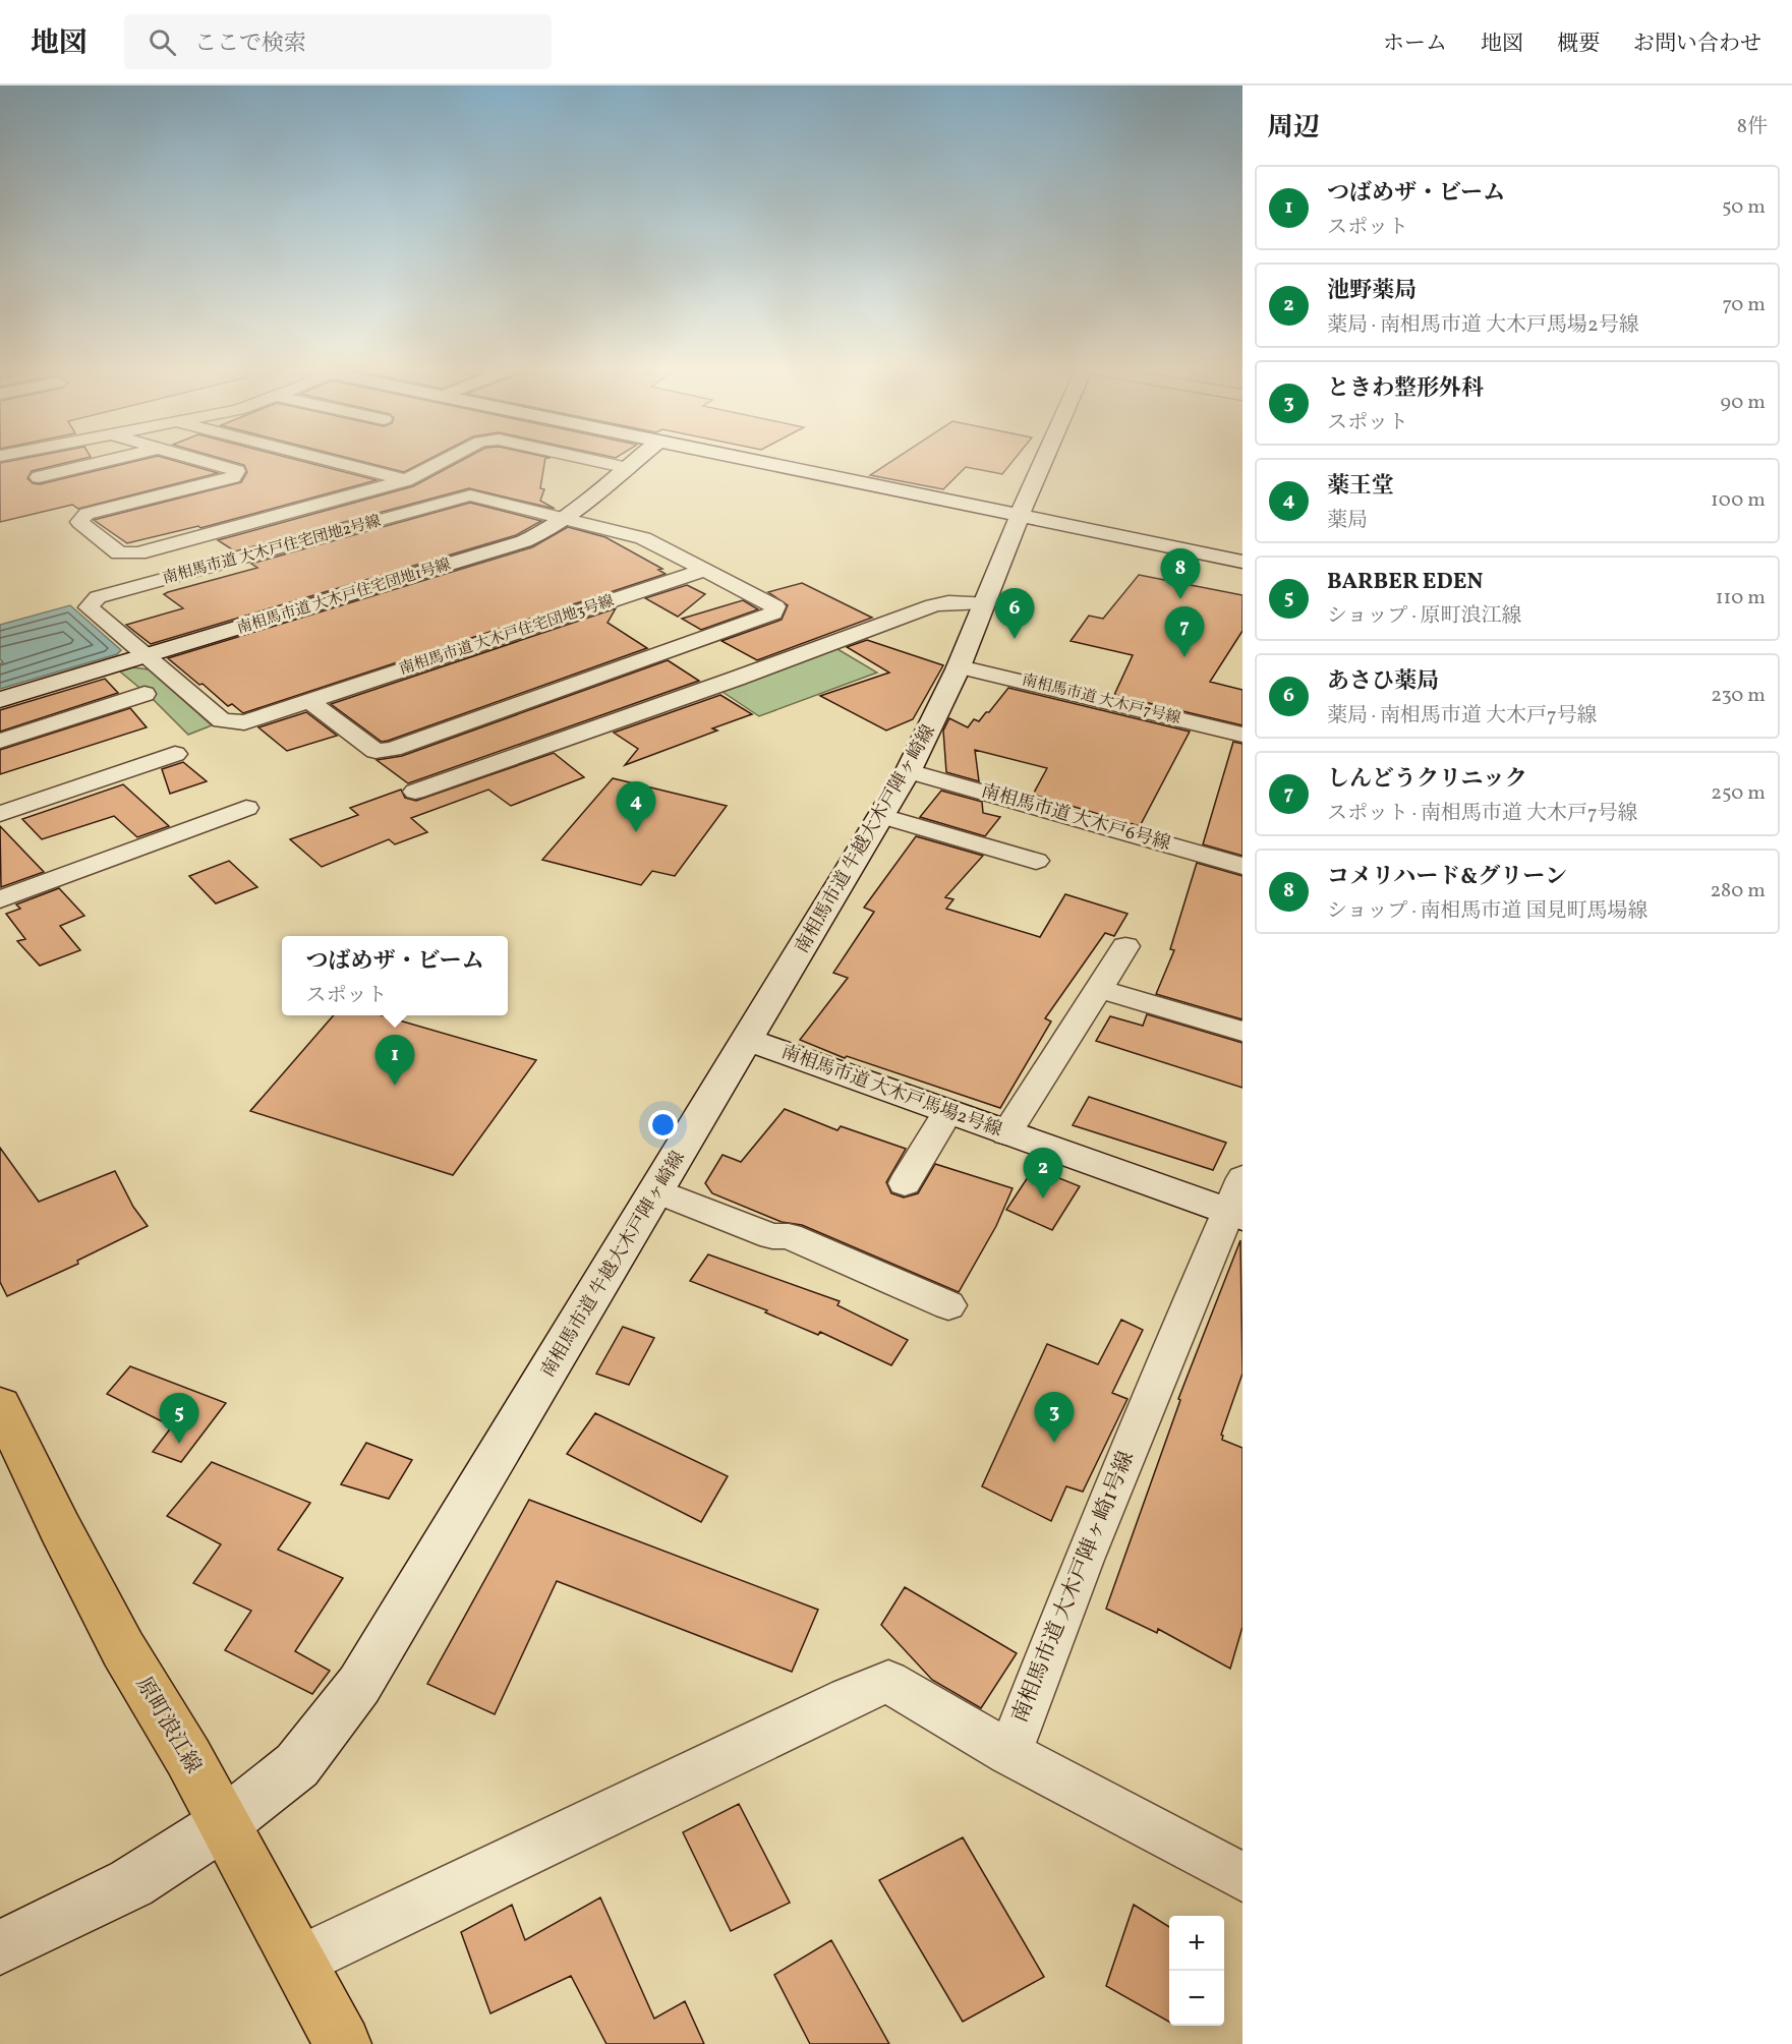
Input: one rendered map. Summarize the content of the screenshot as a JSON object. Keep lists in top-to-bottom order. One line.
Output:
{"streets":{"main road":["原町浪江線"],"street":["南相馬市道 大木戸住宅団地2号線","南相馬市道 大木戸住宅団地1号線","南相馬市道 大木戸住宅団地3号線","南相馬市道 大木戸7号線","南相馬市道 大木戸6号線","南相馬市道 牛越大木戸陣ヶ崎線","南相馬市道 大木戸馬場2号線","南相馬市道 大木戸陣ヶ崎1号線"]},"crossings":[["南相馬市道 大木戸住宅団地2号線","南相馬市道 大木戸住宅団地1号線"],["南相馬市道 大木戸住宅団地2号線","南相馬市道 大木戸住宅団地3号線"],["南相馬市道 大木戸7号線","南相馬市道 牛越大木戸陣ヶ崎線"],["南相馬市道 大木戸6号線","南相馬市道 牛越大木戸陣ヶ崎線"],["南相馬市道 牛越大木戸陣ヶ崎線","南相馬市道 大木戸馬場2号線"],["南相馬市道 牛越大木戸陣ヶ崎線","原町浪江線"],["南相馬市道 大木戸馬場2号線","南相馬市道 大木戸陣ヶ崎1号線"]],"page":{"header":"地図","search":"ここで検索","nav":["ホーム","地図","概要","お問い合わせ"],"heading":["周辺","8件"],"list":[{"mark":"1","name":"つばめザ・ビーム","note":"スポット","value":"50 m"},{"mark":"2","name":"池野薬局","note":"薬局 · 南相馬市道 大木戸馬場2号線","value":"70 m"},{"mark":"3","name":"ときわ整形外科","note":"スポット","value":"90 m"},{"mark":"4","name":"薬王堂","note":"薬局","value":"100 m"},{"mark":"5","name":"BARBER EDEN","note":"ショップ · 原町浪江線","value":"110 m"},{"mark":"6","name":"あさひ薬局","note":"薬局 · 南相馬市道 大木戸7号線","value":"230 m"},{"mark":"7","name":"しんどうクリニック","note":"スポット · 南相馬市道 大木戸7号線","value":"250 m"},{"mark":"8","name":"コメリハード&グリーン","note":"ショップ · 南相馬市道 国見町馬場線","value":"280 m"}],"pins":["8","6","7","4","1","2","3","5"],"popup":["つばめザ・ビーム","スポット"],"map_buttons":["+","−"]}}
